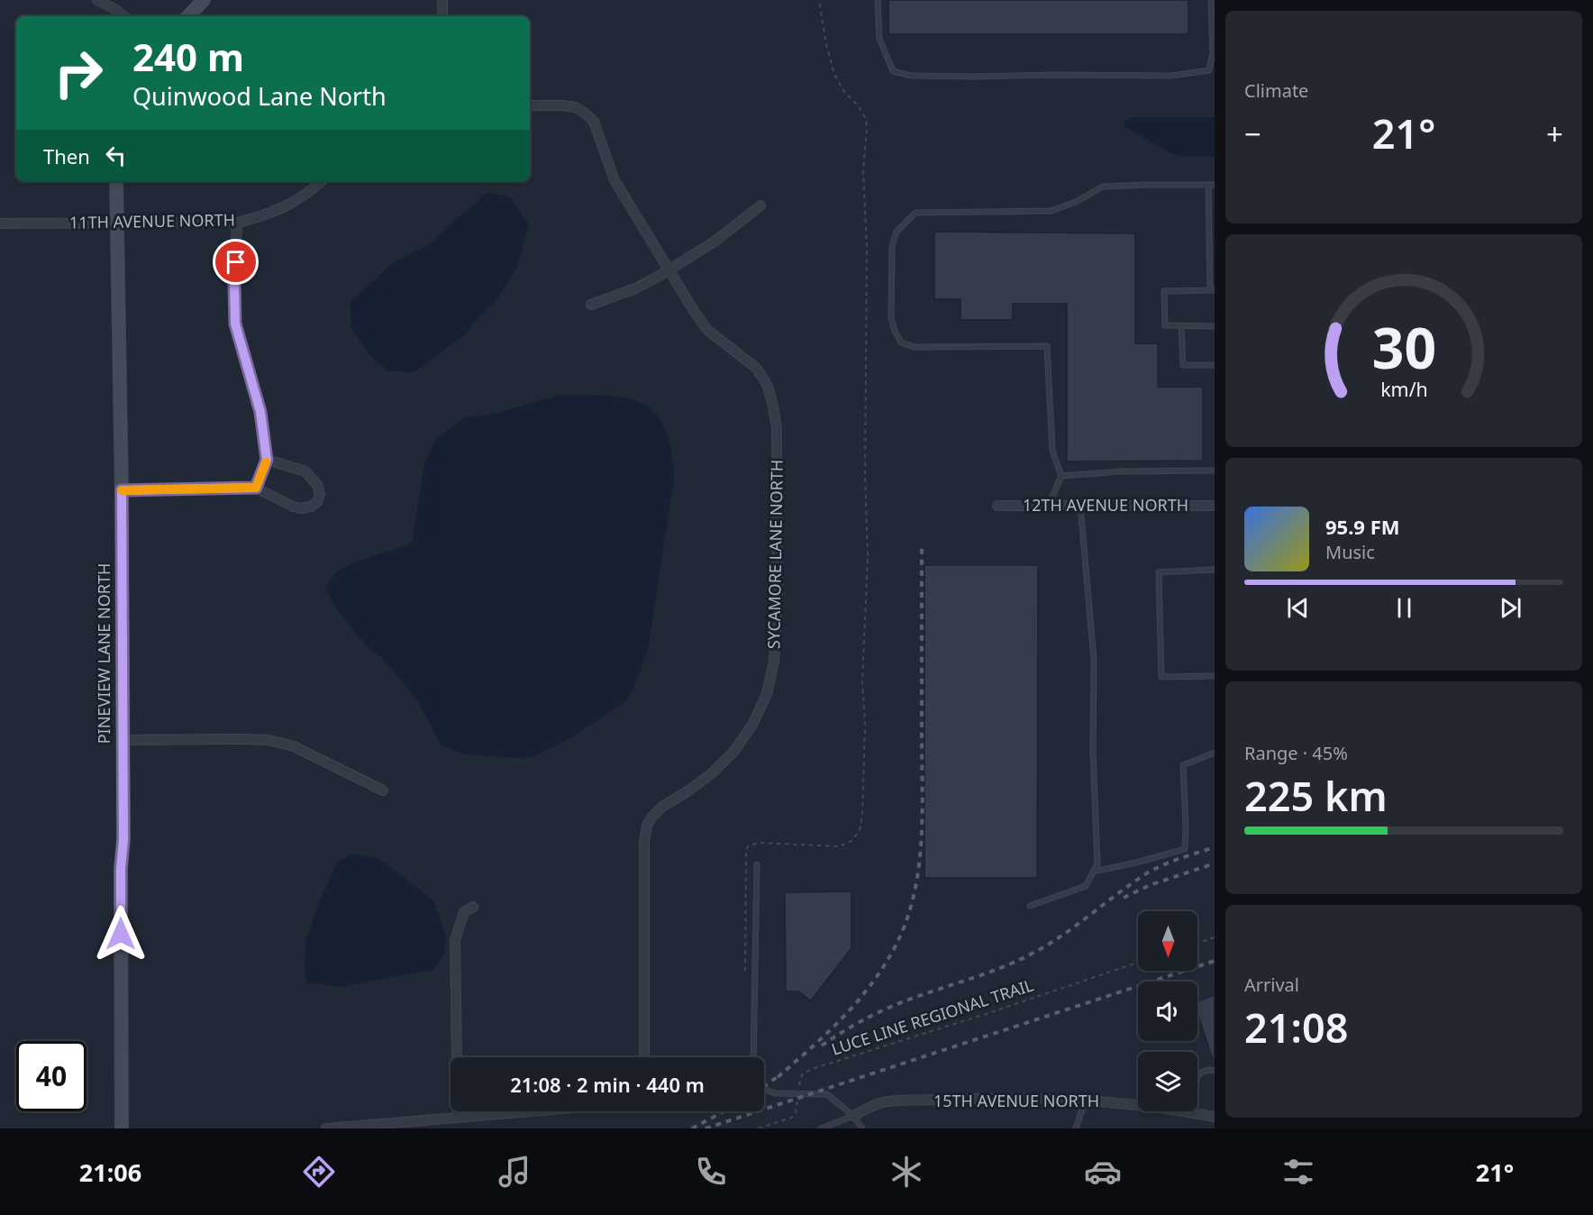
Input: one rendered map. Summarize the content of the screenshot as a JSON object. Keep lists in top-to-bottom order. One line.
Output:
{"streets":{"street":["11TH AVENUE NORTH","12TH AVENUE NORTH","SYCAMORE LANE NORTH","PINEVIEW LANE NORTH","15TH AVENUE NORTH"],"path":["LUCE LINE REGIONAL TRAIL"]},"crossings":[["11TH AVENUE NORTH","PINEVIEW LANE NORTH"]],"north":"bottom","page":{"tile":["Climate",["Range · 45%","225 km"],["Arrival","21:08"]],"turn":["240 m","Quinwood Lane North"],"heat":["−","21°","+"],"then":"Then","song":["95.9 FM","Music"],"limit":"40","trip":"21:08 · 2 min · 440 m","tabs":["21:06","21°"],"gauge":["30","km/h"]}}
